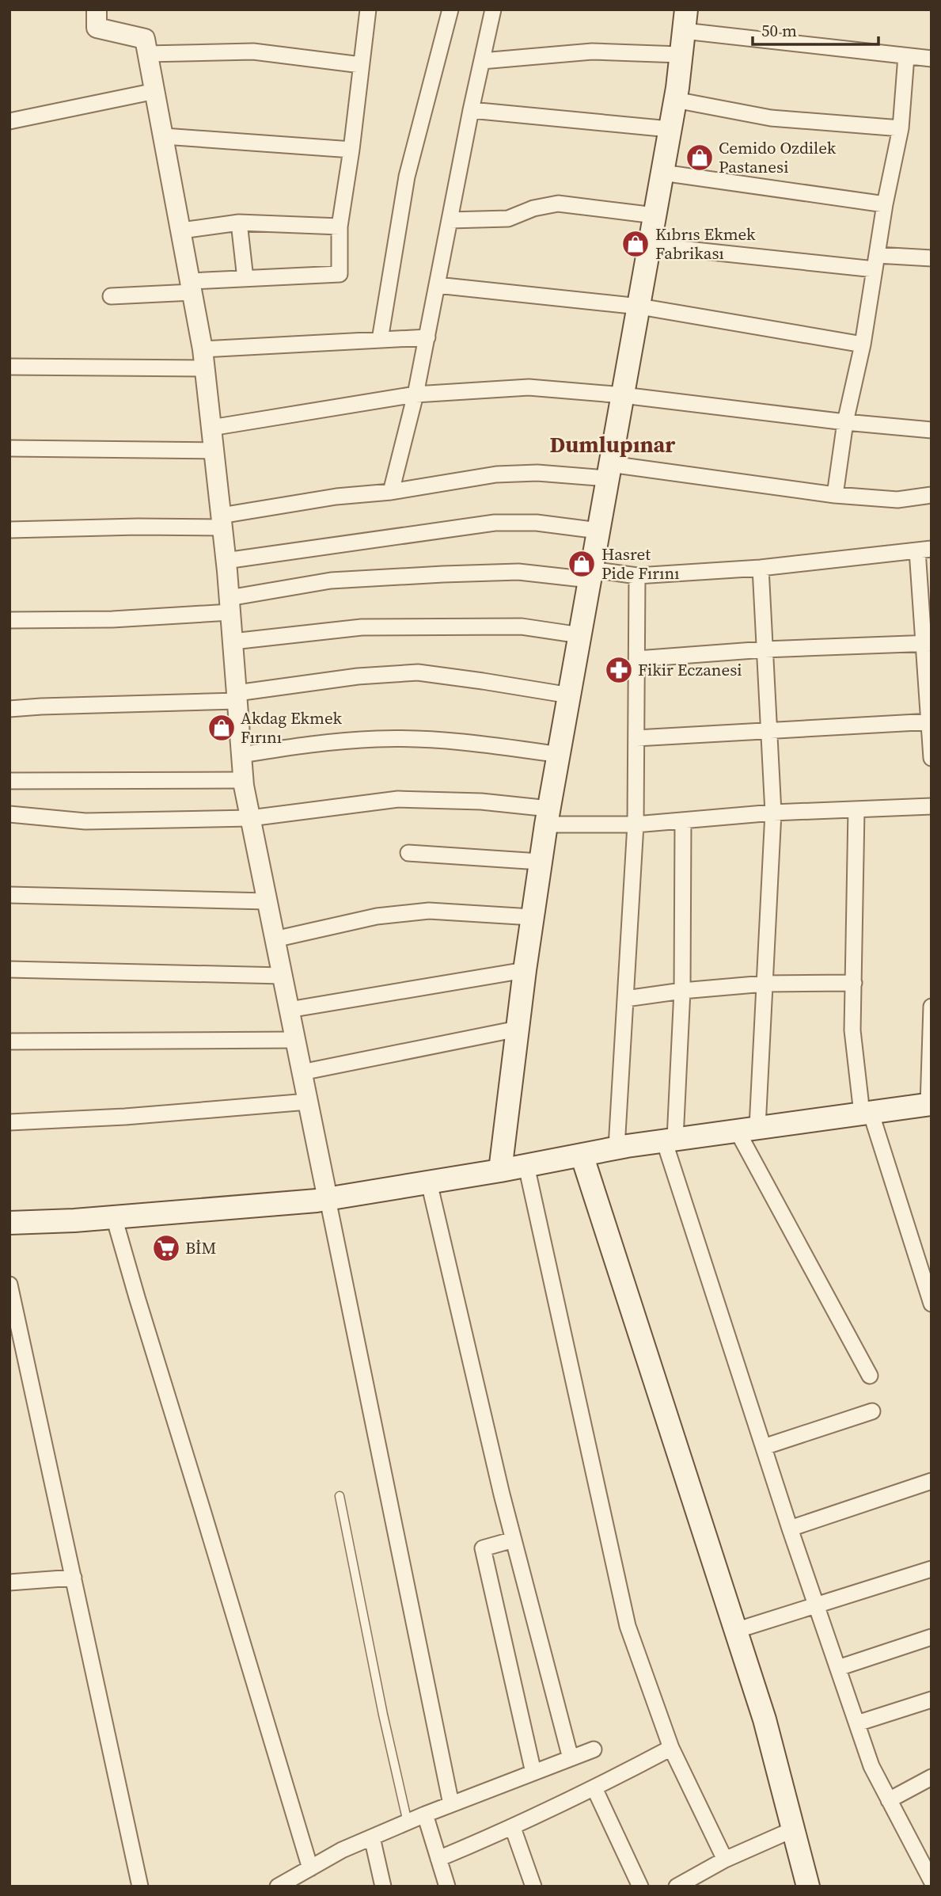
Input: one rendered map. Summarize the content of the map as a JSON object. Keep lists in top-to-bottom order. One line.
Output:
{"districts":["Dumlupınar"],"places":{"shop":["Cemido Ozdilek Pastanesi","Kıbrıs Ekmek Fabrikası","Hasret Pide Fırını","Akdag Ekmek Fırını"],"pharmacy":["Fikir Eczanesi"],"supermarket":["BİM"]},"scale_bar":"50 m"}
